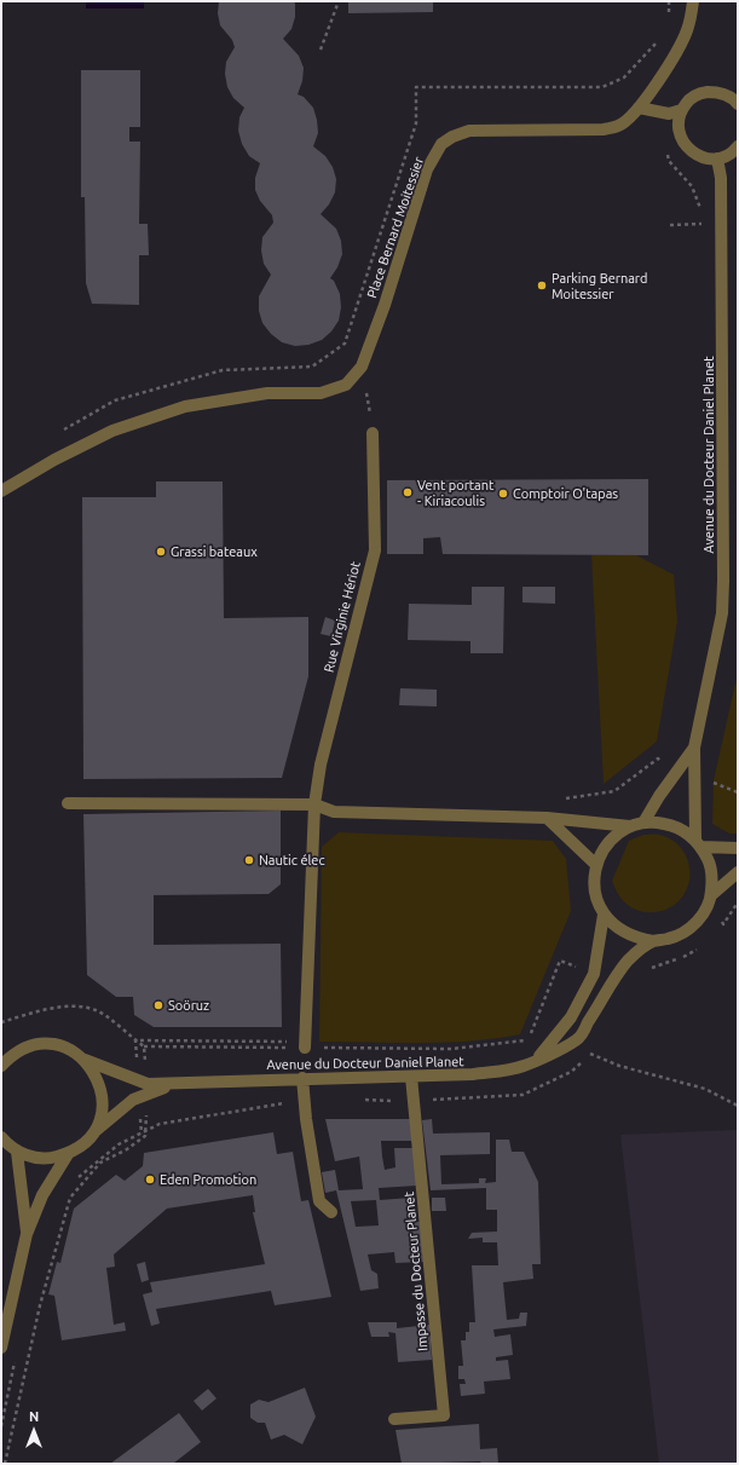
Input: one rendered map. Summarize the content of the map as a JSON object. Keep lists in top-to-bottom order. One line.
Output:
{"streets":{"street":["Place Bernard Moitessier","Avenue du Docteur Daniel Planet","Rue Virginie Hériot","Impasse du Docteur Planet"]},"crossings":[["Avenue du Docteur Daniel Planet","Impasse du Docteur Planet"]],"places":["Parking Bernard Moitessier","Vent portant - Kiriacoulis","Comptoir O'tapas","Grassi bateaux","Nautic élec","Soöruz","Eden Promotion"],"north":"top"}
